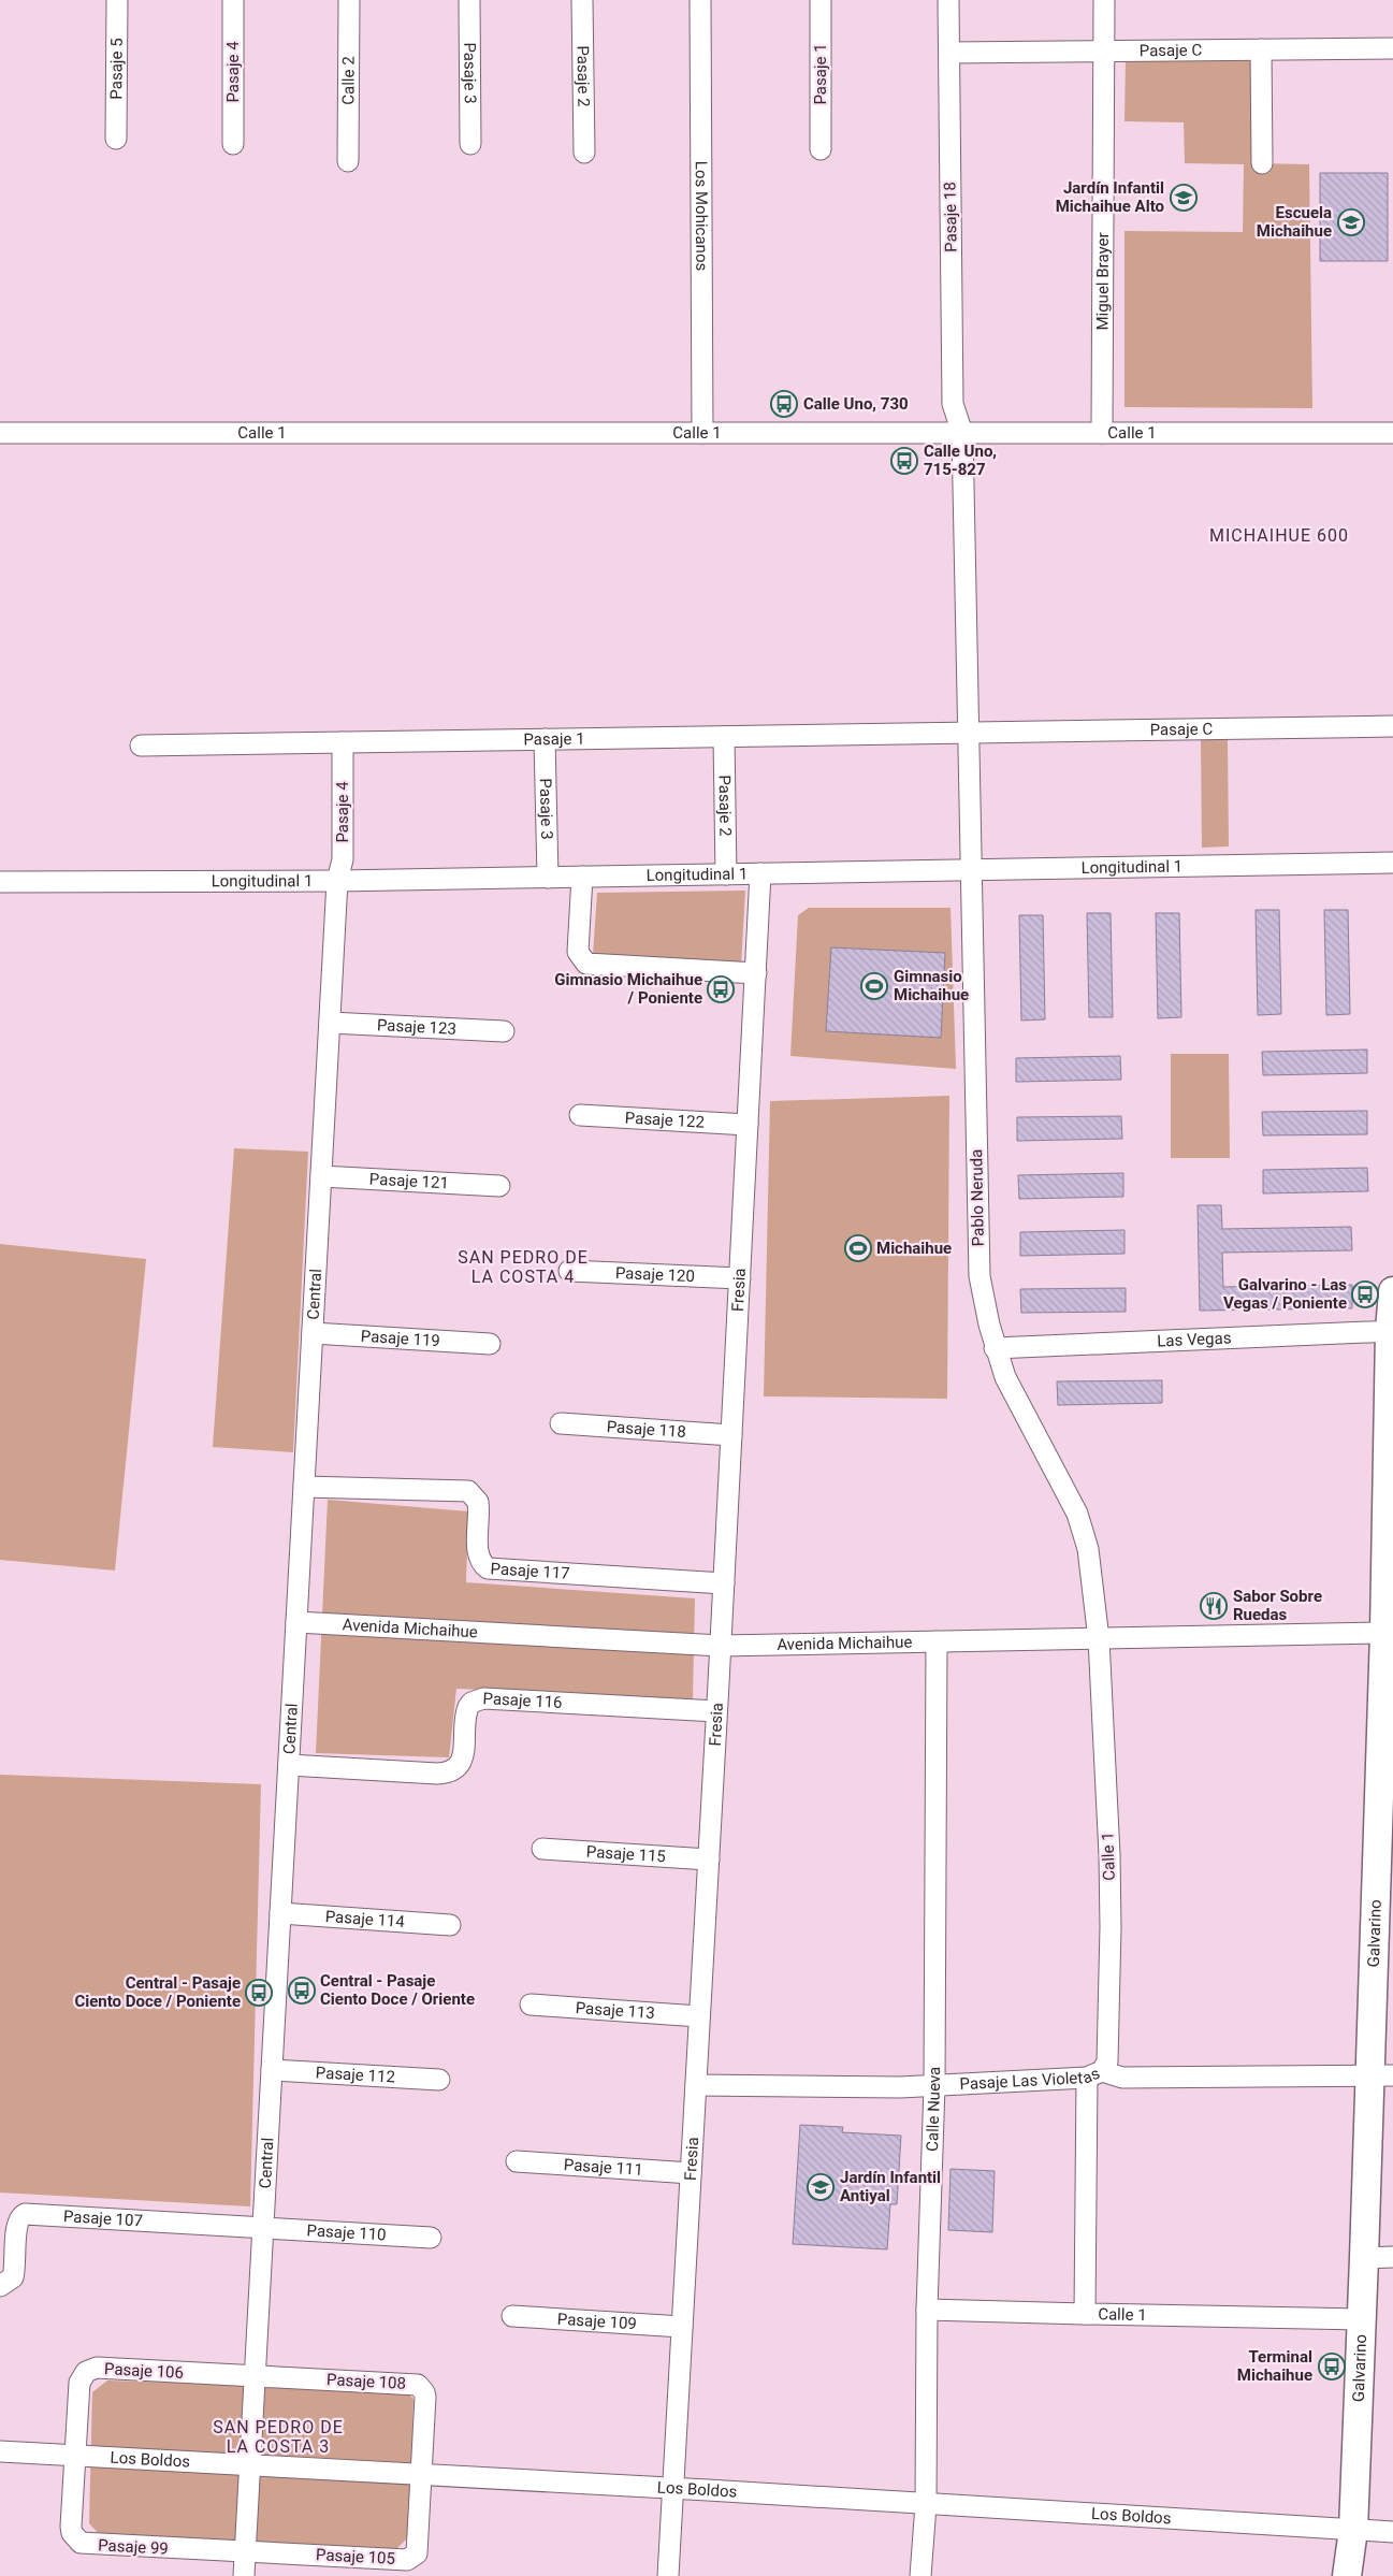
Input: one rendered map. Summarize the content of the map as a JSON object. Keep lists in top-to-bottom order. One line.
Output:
{"streets":{"street":["Pasaje C","Pasaje 5","Pasaje 4","Pasaje 3","Pasaje 1","Pasaje 2","Calle 2","Los Mohicanos","Pasaje 18","Miguel Brayer","Calle 1","Longitudinal 1","Pasaje 123","Pasaje 122","Pasaje 121","Pablo Neruda","Pasaje 120","Fresia","Central","Pasaje 119","Las Vegas","Pasaje 118","Pasaje 117","Avenida Michaihue","Pasaje 116","Pasaje 115","Pasaje 114","Galvarino","Pasaje 113","Pasaje 112","Pasaje Las Violetas","Calle Nueva","Pasaje 111","Pasaje 107","Pasaje 110","Pasaje 109","Pasaje 106","Pasaje 108","Los Boldos","Pasaje 99","Pasaje 105"]},"crossings":[["Pasaje C","Pasaje 1"],["Pasaje C","Pasaje 18"],["Pasaje C","Miguel Brayer"],["Pasaje C","Pablo Neruda"],["Pasaje 4","Pasaje 1"],["Pasaje 4","Longitudinal 1"],["Pasaje 4","Central"],["Pasaje 3","Pasaje 1"],["Pasaje 3","Longitudinal 1"],["Pasaje 1","Pasaje 2"],["Pasaje 1","Pasaje 18"],["Pasaje 1","Pablo Neruda"],["Pasaje 2","Longitudinal 1"],["Los Mohicanos","Calle 1"],["Pasaje 18","Calle 1"],["Pasaje 18","Pablo Neruda"],["Miguel Brayer","Calle 1"],["Calle 1","Pablo Neruda"],["Calle 1","Avenida Michaihue"],["Calle 1","Galvarino"],["Calle 1","Pasaje Las Violetas"],["Longitudinal 1","Pablo Neruda"],["Longitudinal 1","Fresia"],["Longitudinal 1","Central"],["Pasaje 123","Central"],["Pasaje 122","Fresia"],["Pasaje 121","Central"],["Pablo Neruda","Las Vegas"],["Pablo Neruda","Avenida Michaihue"],["Pasaje 120","Fresia"],["Fresia","Pasaje 118"],["Fresia","Pasaje 117"],["Fresia","Avenida Michaihue"],["Fresia","Pasaje 116"],["Fresia","Pasaje 115"],["Fresia","Pasaje 113"],["Fresia","Pasaje Las Violetas"],["Fresia","Pasaje 111"],["Fresia","Pasaje 109"],["Fresia","Los Boldos"],["Central","Pasaje 119"],["Central","Pasaje 117"],["Central","Avenida Michaihue"],["Central","Pasaje 116"],["Central","Pasaje 114"],["Central","Pasaje 112"],["Central","Pasaje 107"],["Central","Pasaje 110"],["Central","Pasaje 106"],["Central","Pasaje 108"],["Central","Los Boldos"],["Central","Pasaje 99"],["Central","Pasaje 105"],["Las Vegas","Galvarino"],["Avenida Michaihue","Galvarino"],["Avenida Michaihue","Calle Nueva"],["Galvarino","Pasaje Las Violetas"],["Galvarino","Los Boldos"],["Pasaje Las Violetas","Calle Nueva"],["Calle Nueva","Los Boldos"],["Pasaje 107","Pasaje 110"],["Pasaje 106","Pasaje 108"],["Pasaje 106","Los Boldos"],["Pasaje 106","Pasaje 99"],["Pasaje 108","Los Boldos"],["Pasaje 108","Pasaje 105"],["Los Boldos","Pasaje 99"],["Los Boldos","Pasaje 105"],["Pasaje 99","Pasaje 105"]],"districts":["MICHAIHUE 600","SAN PEDRO DE LA COSTA 4","SAN PEDRO DE LA COSTA 3"],"places":{"school or university":["Jardín Infantil Michaihue Alto","Escuela Michaihue","Jardín Infantil Antiyal"],"bus stop":["Calle Uno, 730","Calle Uno, 715-827","Gimnasio Michaihue / Poniente","Galvarino - Las Vegas / Poniente","Central - Pasaje Ciento Doce / Oriente","Central - Pasaje Ciento Doce / Poniente","Terminal Michaihue"],"sports":["Gimnasio Michaihue","Michaihue"],"restaurant":["Sabor Sobre Ruedas"]}}
